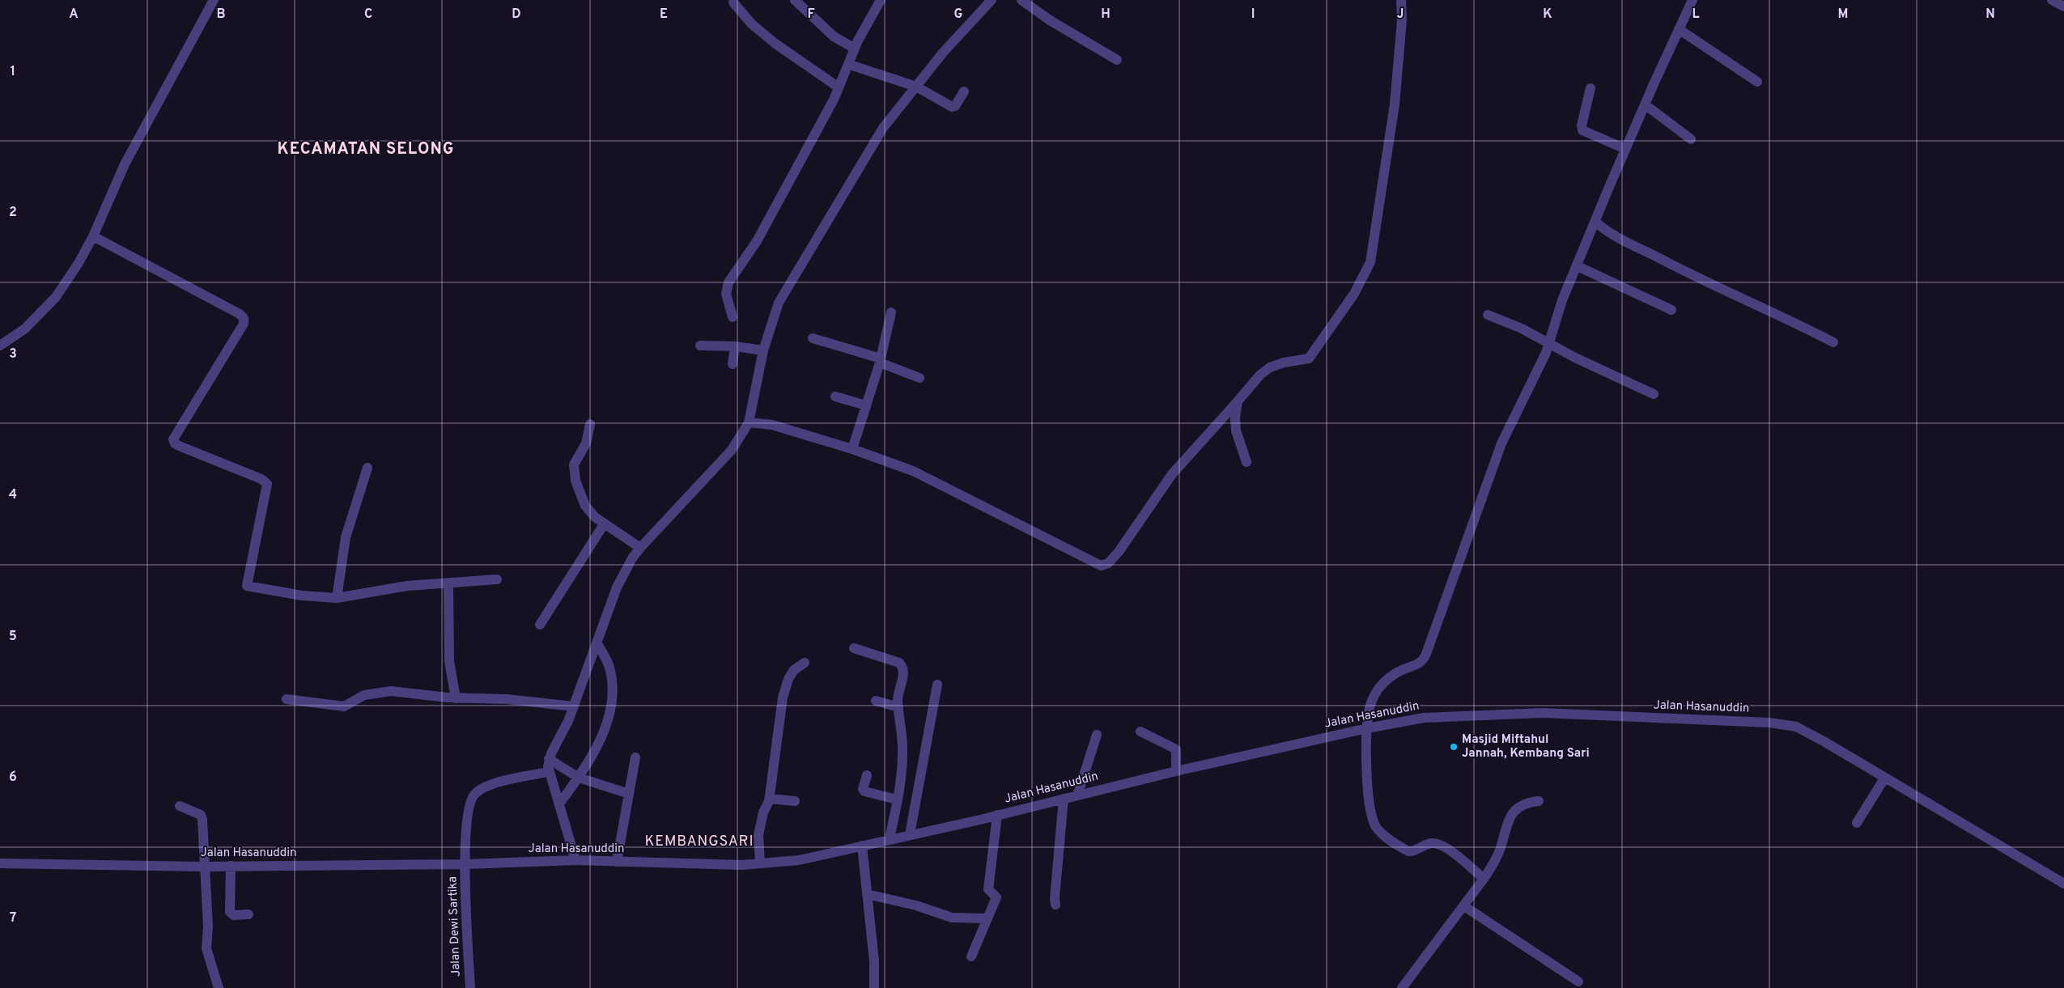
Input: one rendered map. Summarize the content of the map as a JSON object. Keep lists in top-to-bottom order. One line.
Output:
{"streets":{"street":["Jalan Hasanuddin","Jalan Dewi Sartika"]},"crossings":[["Jalan Hasanuddin","Jalan Dewi Sartika"]],"districts":["KECAMATAN SELONG","KEMBANGSARI"],"places":["Masjid Miftahul Jannah, Kembang Sari"],"grid":{"columns":["A","B","C","D","E","F","G","H","I","J","K","L","M","N"],"rows":["1","2","3","4","5","6","7"]}}
